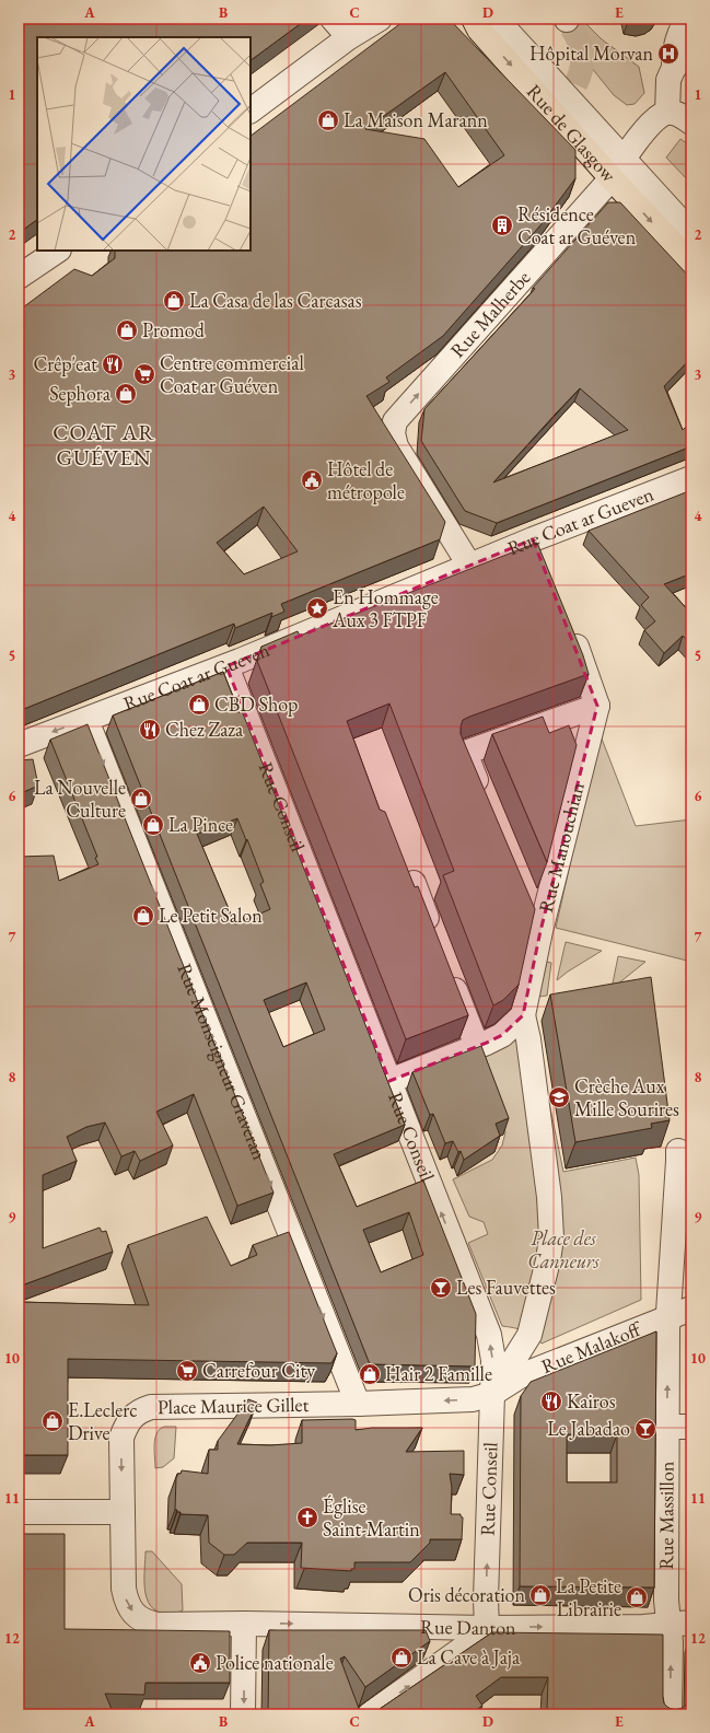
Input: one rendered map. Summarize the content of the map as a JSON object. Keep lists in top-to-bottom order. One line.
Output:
{"streets":{"main road":["Rue de Glasgow"],"street":["Rue Malherbe","Rue Coat ar Gueven","Rue Conseil","Rue Manouchian","Rue Monseigneur Graveran","Rue Malakoff","Place Maurice Gillet","Rue Massillon","Rue Danton"]},"crossings":[["Rue de Glasgow","Rue Malherbe"],["Rue Malherbe","Rue Coat ar Gueven"],["Rue Coat ar Gueven","Rue Conseil"],["Rue Coat ar Gueven","Rue Monseigneur Graveran"],["Rue Conseil","Rue Malakoff"],["Rue Conseil","Place Maurice Gillet"],["Rue Conseil","Rue Danton"],["Rue Monseigneur Graveran","Place Maurice Gillet"],["Rue Malakoff","Place Maurice Gillet"],["Rue Malakoff","Rue Massillon"],["Place Maurice Gillet","Rue Danton"],["Rue Massillon","Rue Danton"]],"one_way":["Rue de Glasgow","Rue Malherbe","Rue Coat ar Gueven","Rue Monseigneur Graveran","Rue Danton"],"districts":["COAT AR GUÉVEN"],"parks":["Place des Canneurs"],"places":{"hospital":["Hôpital Morvan"],"shop":["La Maison Marann","La Casa de las Carcasas","Promod","Sephora","CBD Shop","La Nouvelle Culture","La Pince","Le Petit Salon","Hair 2 Famille","E.Leclerc Drive","Oris décoration","La Petite Librairie","La Cave à Jaja"],"building":["Résidence Coat ar Guéven"],"restaurant":["Crêp'eat","Chez Zaza","Kairos"],"supermarket":["Centre commercial Coat ar Guéven","Carrefour City"],"public building":["Hôtel de métropole","Police nationale"],"place":["En Hommage Aux 3 FTPF"],"school or university":["Crèche Aux Mille Sourires"],"bar":["Les Fauvettes","Le Jabadao"],"church":["Église Saint-Martin"]},"grid":{"columns":["A","B","C","D","E"],"rows":["1","2","3","4","5","6","7","8","9","10","11","12"]}}
